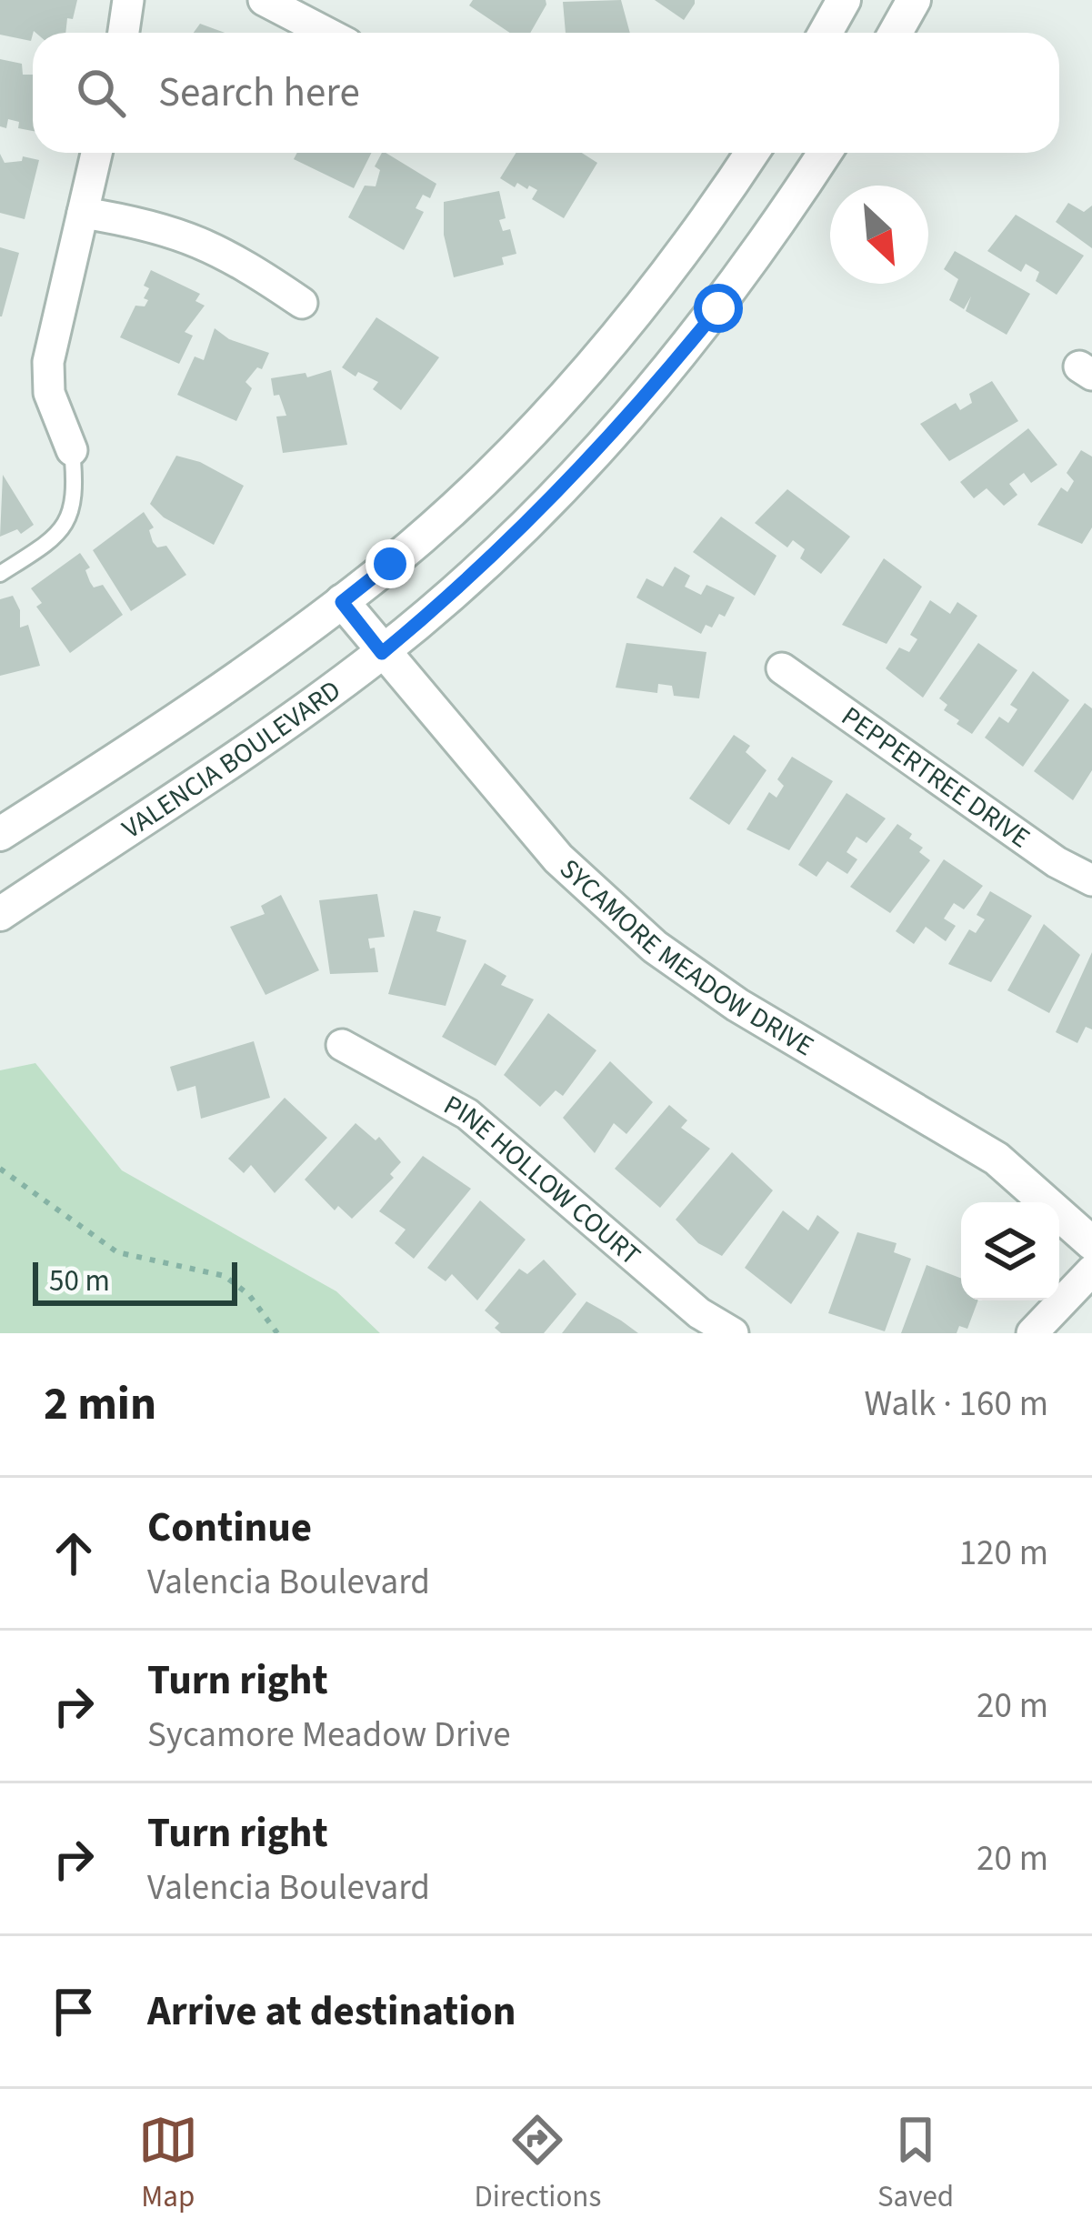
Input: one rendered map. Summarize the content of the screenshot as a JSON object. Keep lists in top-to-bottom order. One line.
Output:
{"streets":{"street":["VALENCIA BOULEVARD","PEPPERTREE DRIVE","SYCAMORE MEADOW DRIVE","PINE HOLLOW COURT"]},"crossings":[["VALENCIA BOULEVARD","SYCAMORE MEADOW DRIVE"]],"scale_bar":"50 m","north":"bottom right","page":{"search":"Search here","scale":"50 m","heading":["2 min","Walk · 160 m"],"list":[["Continue","Valencia Boulevard","120 m"],["Turn right","Sycamore Meadow Drive","20 m"],["Turn right","Valencia Boulevard","20 m"],"Arrive at destination"],"nav":["Map","Directions","Saved"]}}
